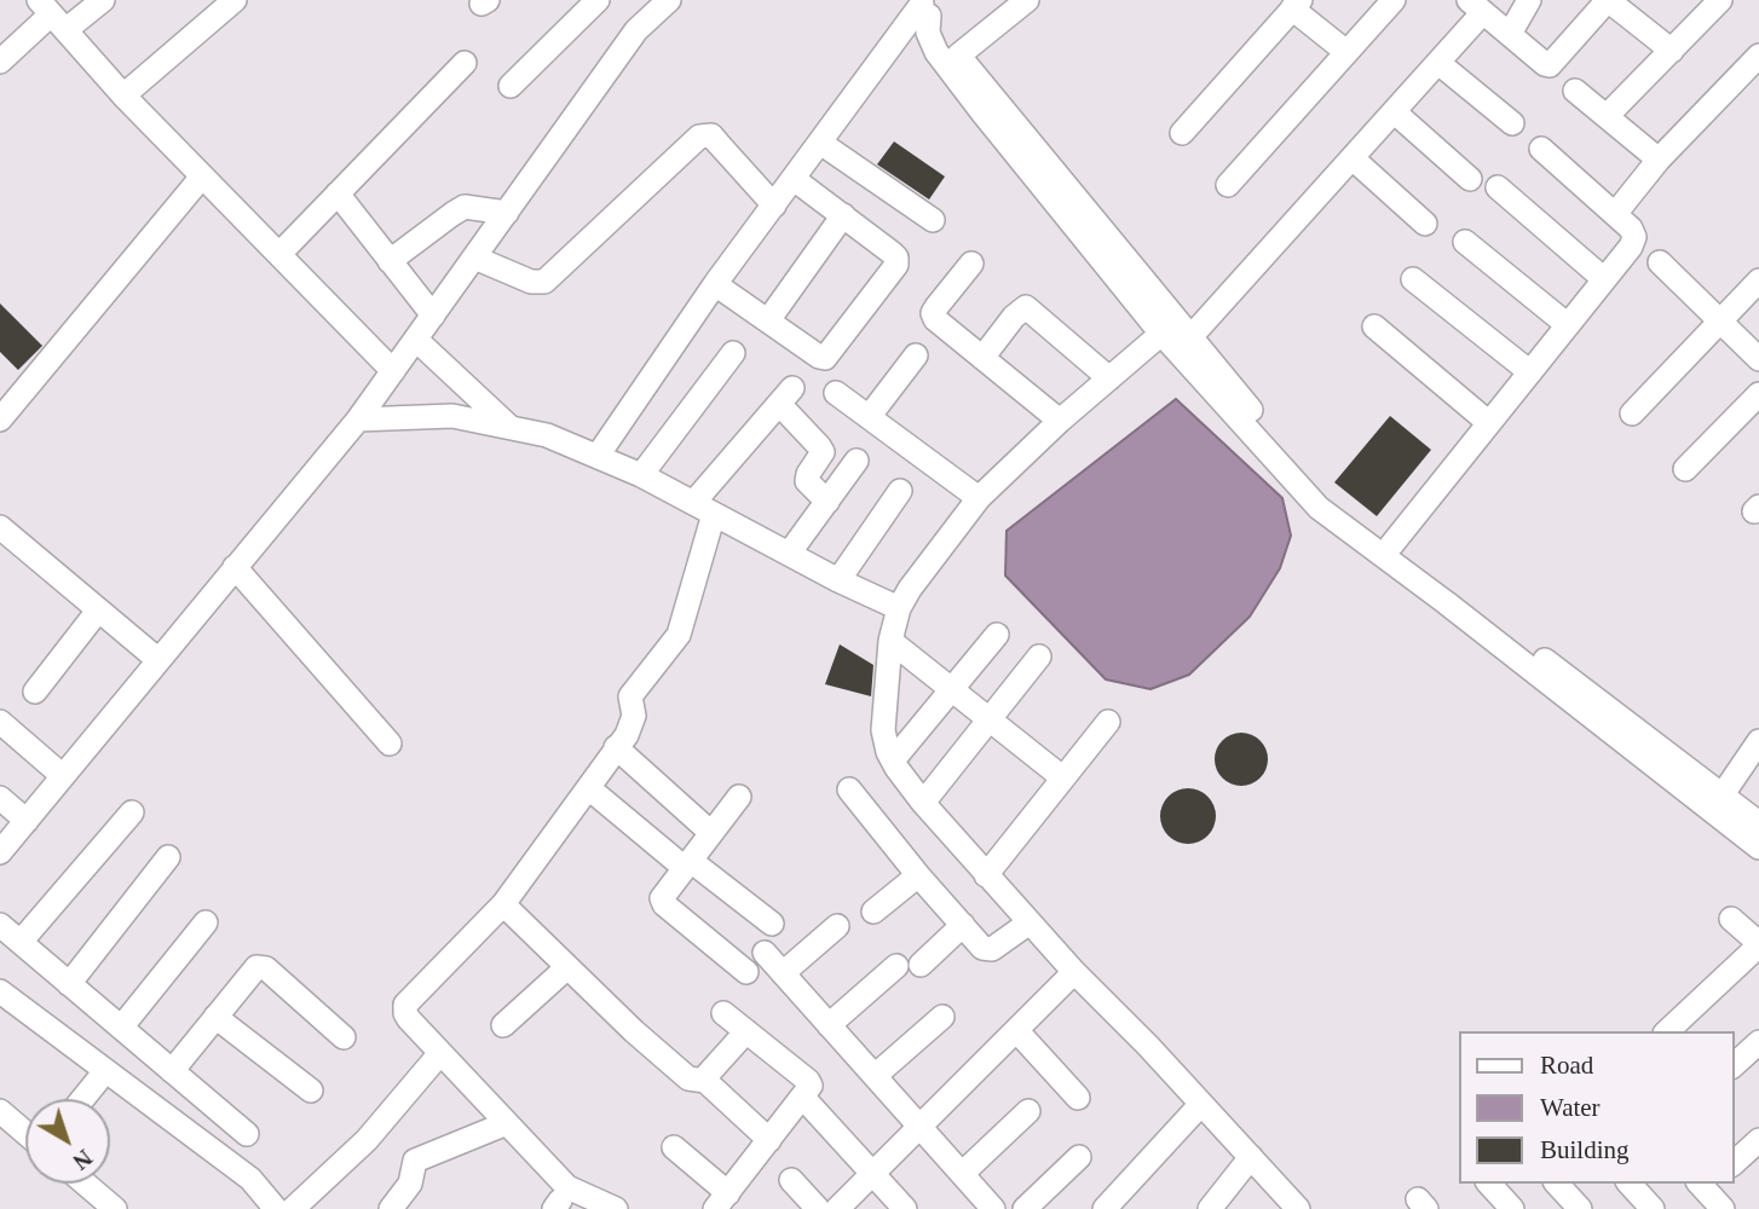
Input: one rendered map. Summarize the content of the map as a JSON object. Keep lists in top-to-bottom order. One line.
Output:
{"legend":["Road","Water","Building"],"north":"bottom right"}
